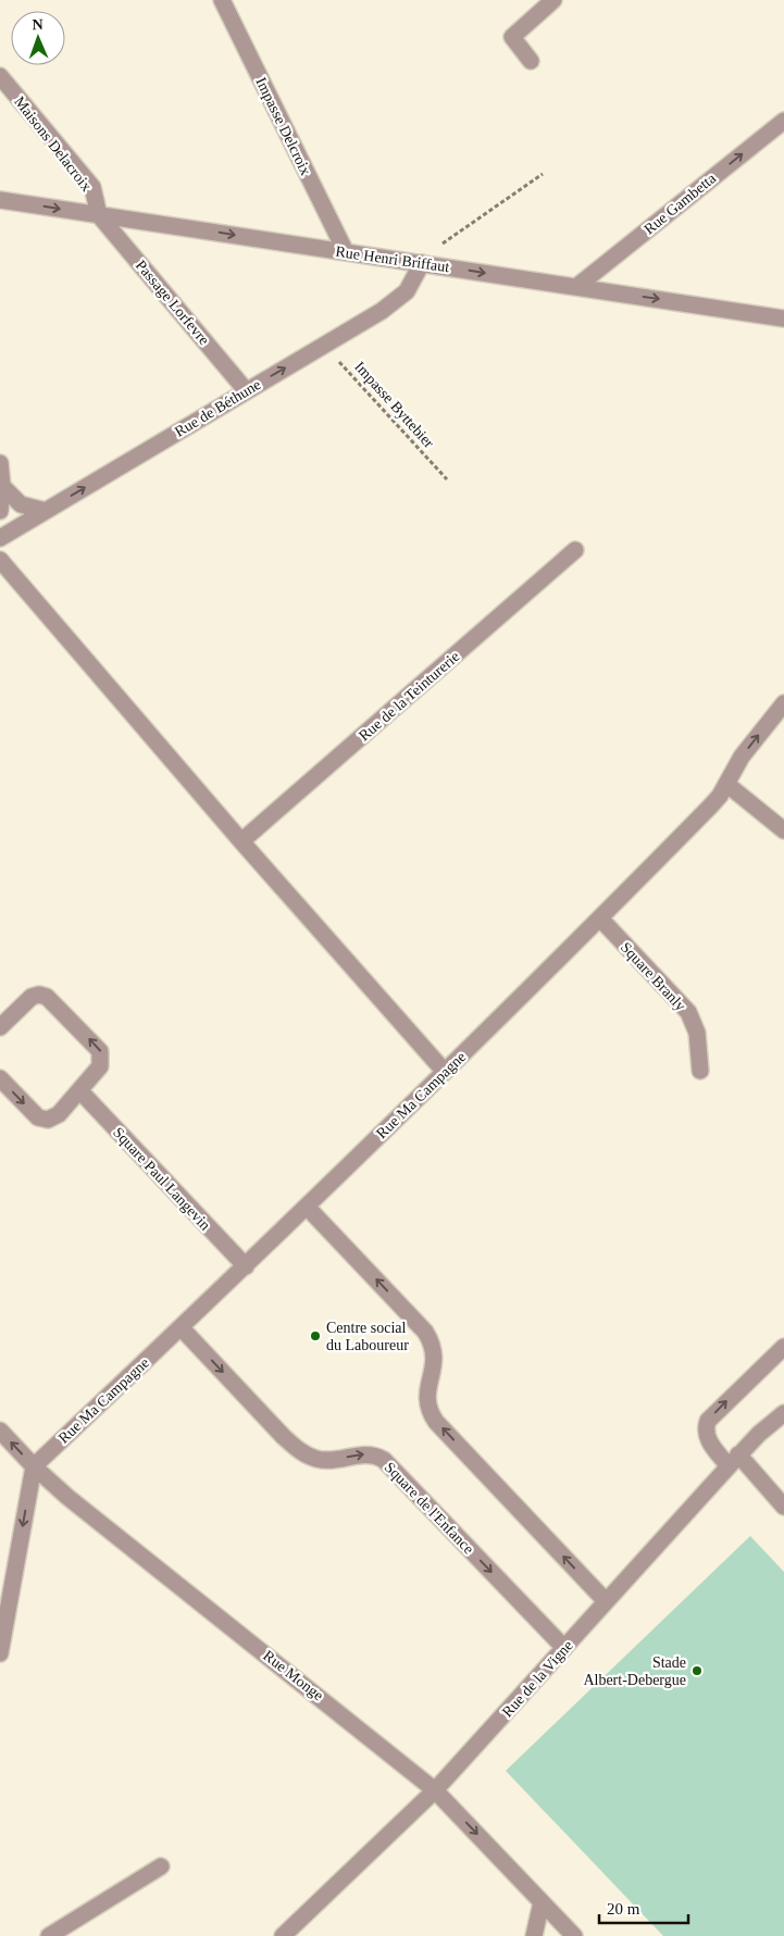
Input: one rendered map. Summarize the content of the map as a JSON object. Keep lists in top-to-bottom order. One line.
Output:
{"streets":{"street":["Impasse Delcroix","Maisons Delacroix","Rue Gambetta","Rue Henri Briffaut","Passage Lorfevre","Rue de Béthune","Rue de la Teinturerie","Square Branly","Rue Ma Campagne","Square Paul Langevin","Square de l'Enfance","Rue Monge","Rue de la Vigne"],"path":["Impasse Byttebier"]},"crossings":[["Impasse Delcroix","Rue Henri Briffaut"],["Maisons Delacroix","Rue Henri Briffaut"],["Maisons Delacroix","Passage Lorfevre"],["Rue Gambetta","Rue Henri Briffaut"],["Rue Henri Briffaut","Passage Lorfevre"],["Rue Henri Briffaut","Rue de Béthune"],["Passage Lorfevre","Rue de Béthune"],["Impasse Byttebier","Rue de Béthune"],["Square Branly","Rue Ma Campagne"],["Rue Ma Campagne","Square Paul Langevin"],["Rue Ma Campagne","Square de l'Enfance"],["Rue Ma Campagne","Rue Monge"],["Square de l'Enfance","Rue de la Vigne"],["Rue Monge","Rue de la Vigne"]],"one_way":["Rue Gambetta","Rue Henri Briffaut","Rue de Béthune"],"places":["Centre social du Laboureur","Stade Albert-Debergue"],"scale_bar":"20 m","north":"top"}
